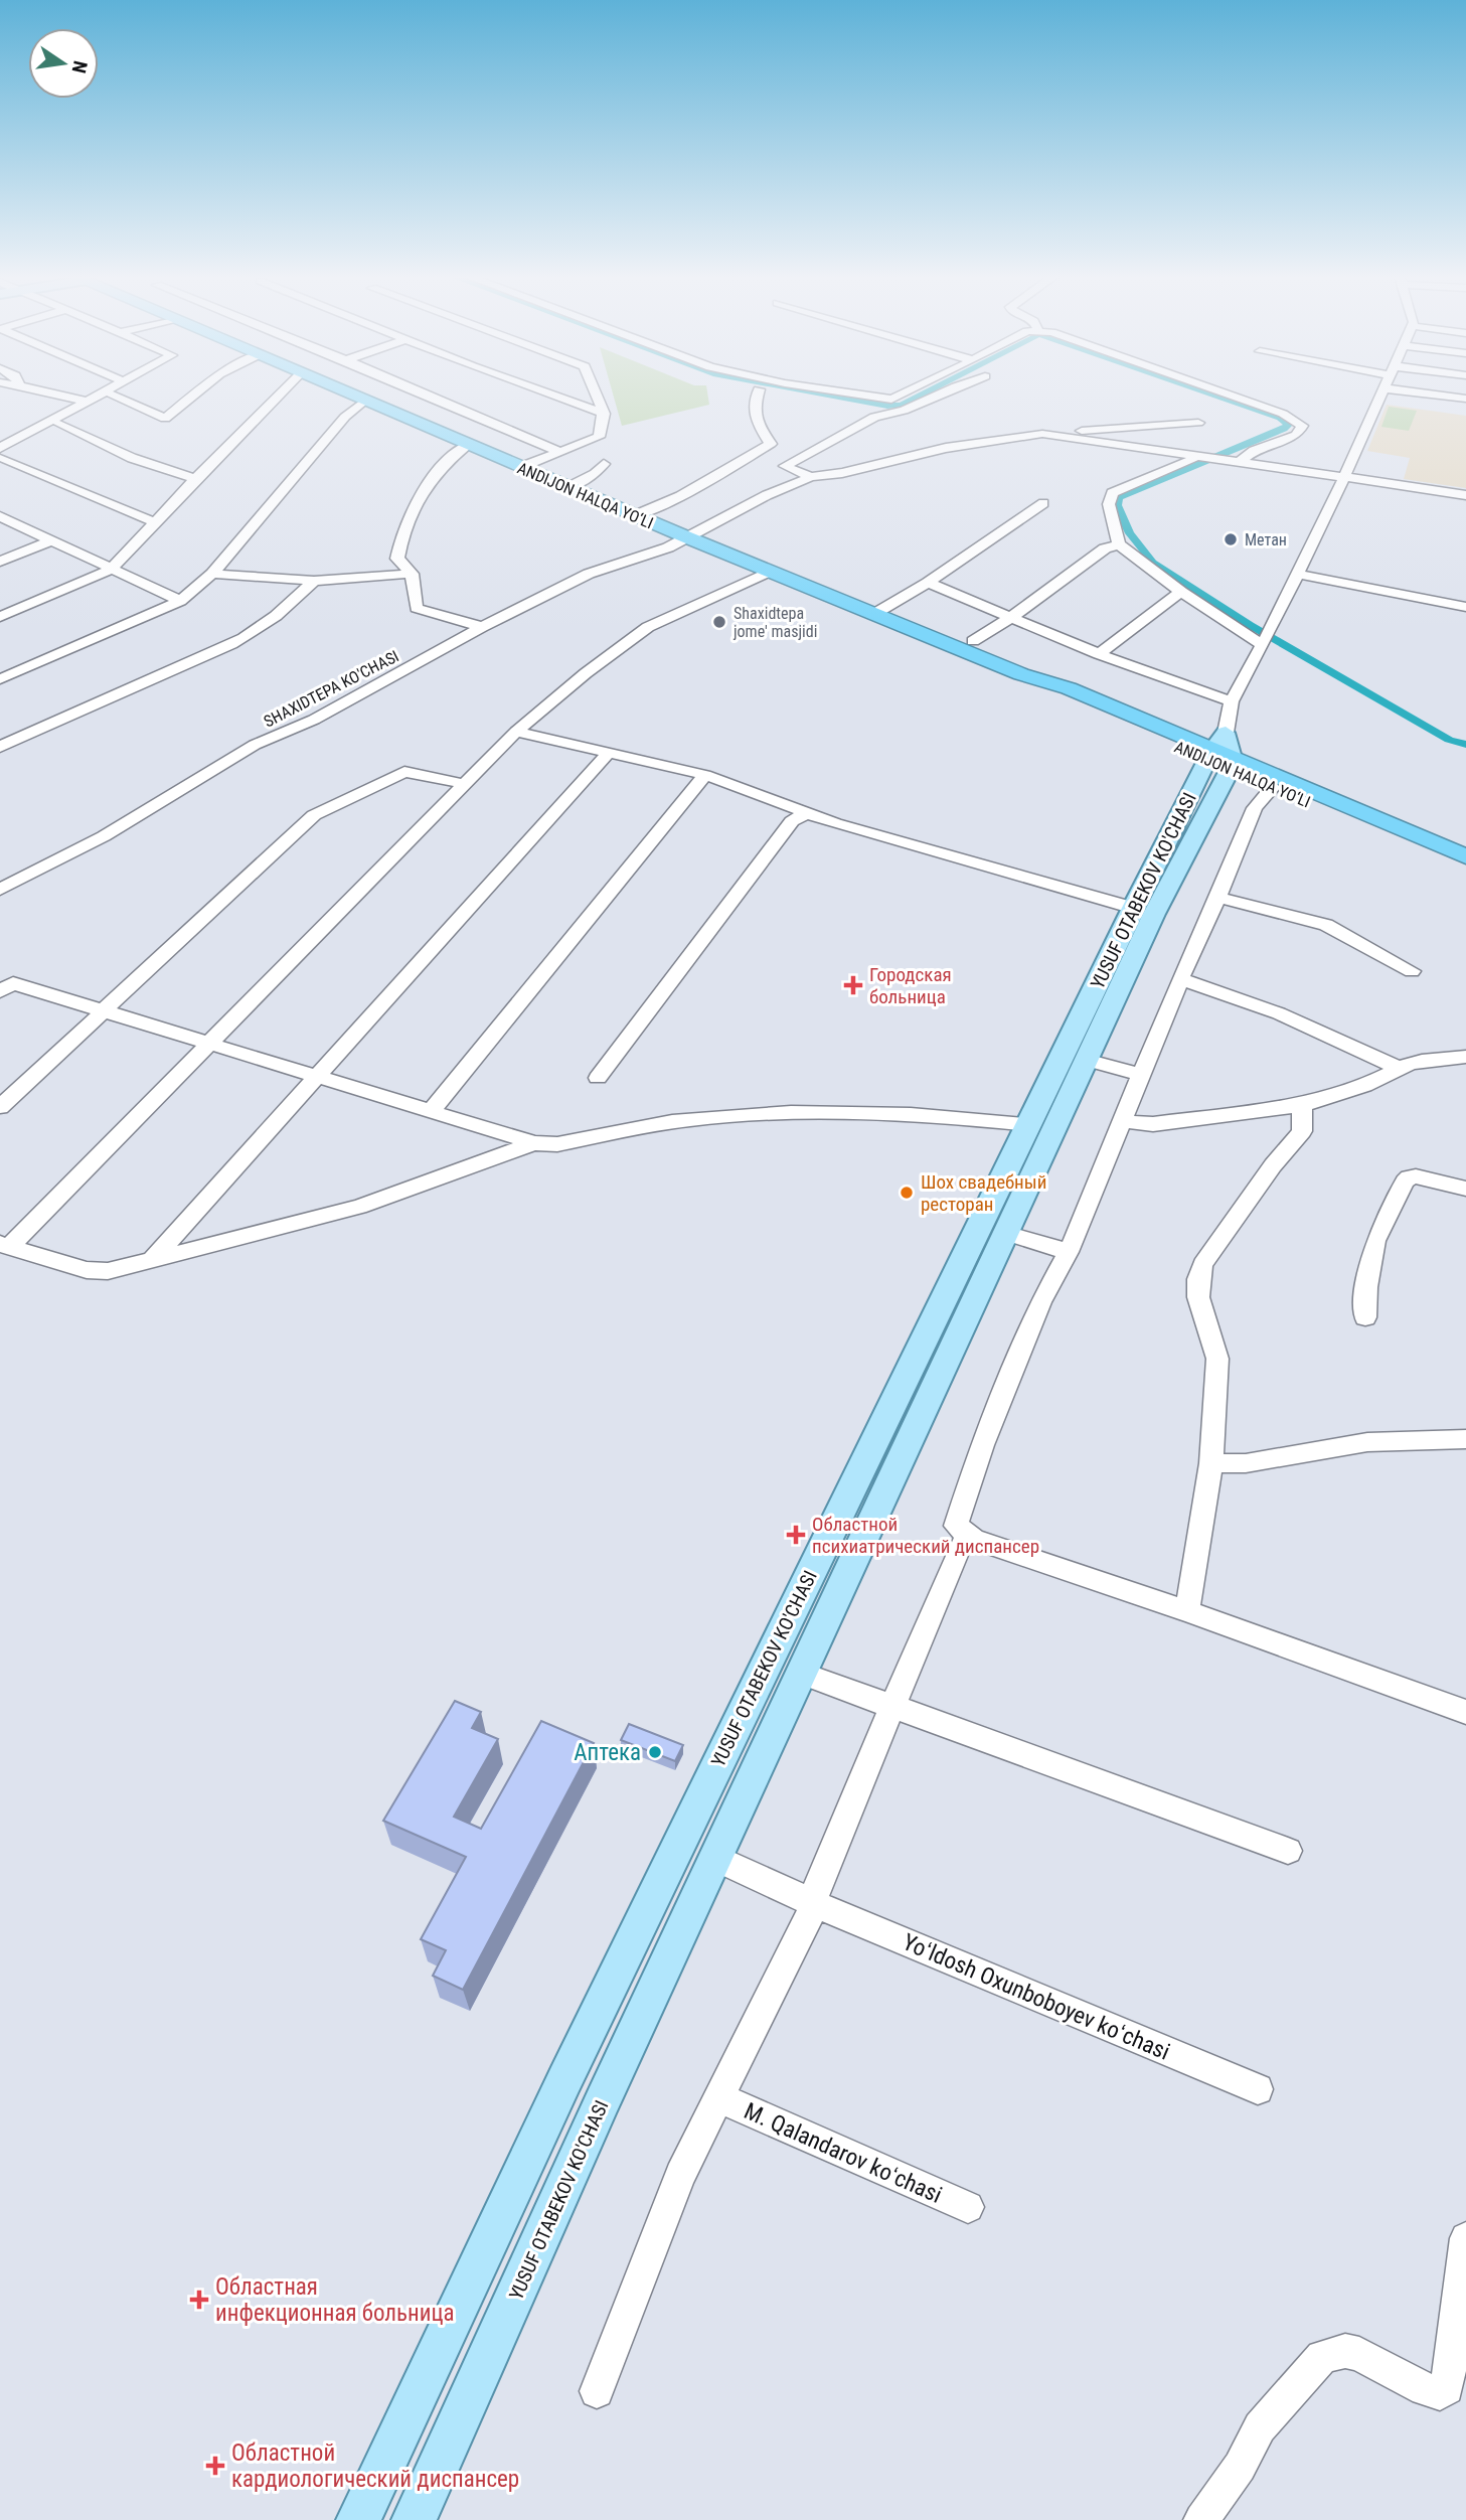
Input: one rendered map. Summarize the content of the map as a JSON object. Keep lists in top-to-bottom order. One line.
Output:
{"streets":{"highway":["ANDIJON HALQA YO‘LI"],"main road":["YUSUF OTABEKOV KO'CHASI"],"street":["SHAXIDTEPA KO'CHASI","Yoʻldosh Oxunboboyev koʻchasi","M. Qalandarov koʻchasi"]},"crossings":[["ANDIJON HALQA YO‘LI","SHAXIDTEPA KO'CHASI"],["ANDIJON HALQA YO‘LI","YUSUF OTABEKOV KO'CHASI"],["YUSUF OTABEKOV KO'CHASI","Yoʻldosh Oxunboboyev koʻchasi"]],"places":{"other":["Метан","Shaxidtepa jome' masjidi","Шох свадебный ресторан","Аптека"],"health":["Городская больница","Областной психиатрический диспансер","Областная инфекционная больница","Областной кардиологический диспансер"]},"north":"right"}
